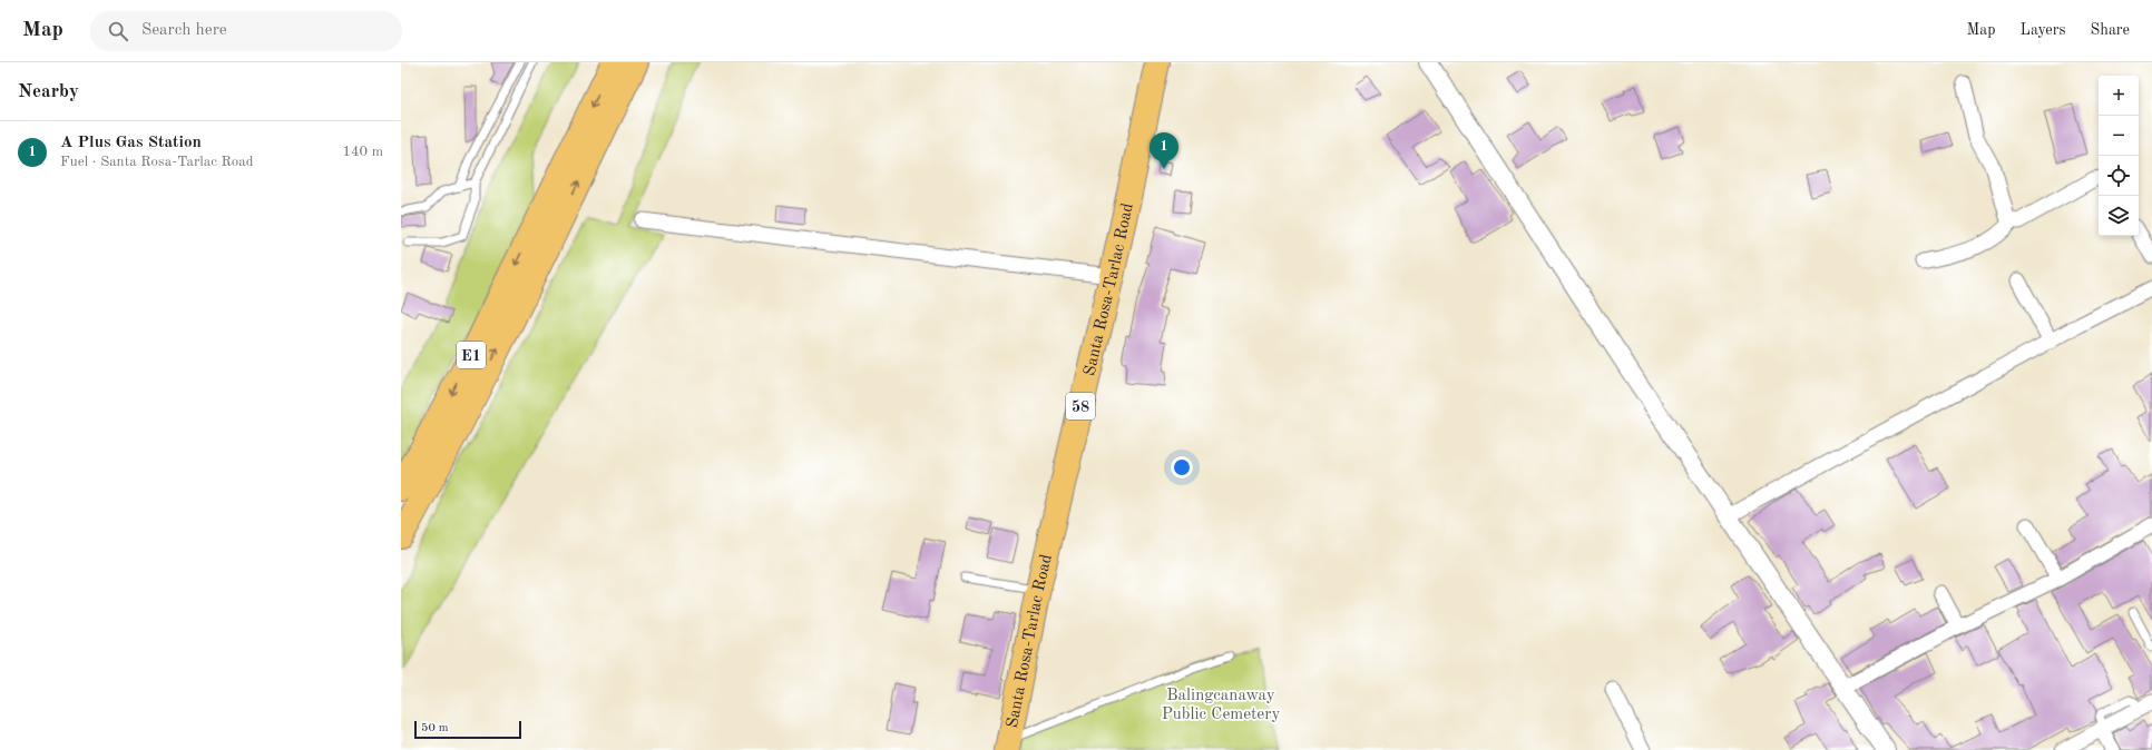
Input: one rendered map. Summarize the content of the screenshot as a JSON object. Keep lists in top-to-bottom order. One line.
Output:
{"streets":{"highway":["Santa Rosa-Tarlac Road","E1","58"]},"parks":["Balingcanaway Public Cemetery"],"scale_bar":"50 m","page":{"header":"Map","search":"Search here","nav":["Map","Layers","Share"],"heading":"Nearby","map_buttons":["+","−"],"list":[{"mark":"1","name":"A Plus Gas Station","note":"Fuel · Santa Rosa-Tarlac Road","value":"140 m"}],"pins":"1","scale":"50 m"}}
